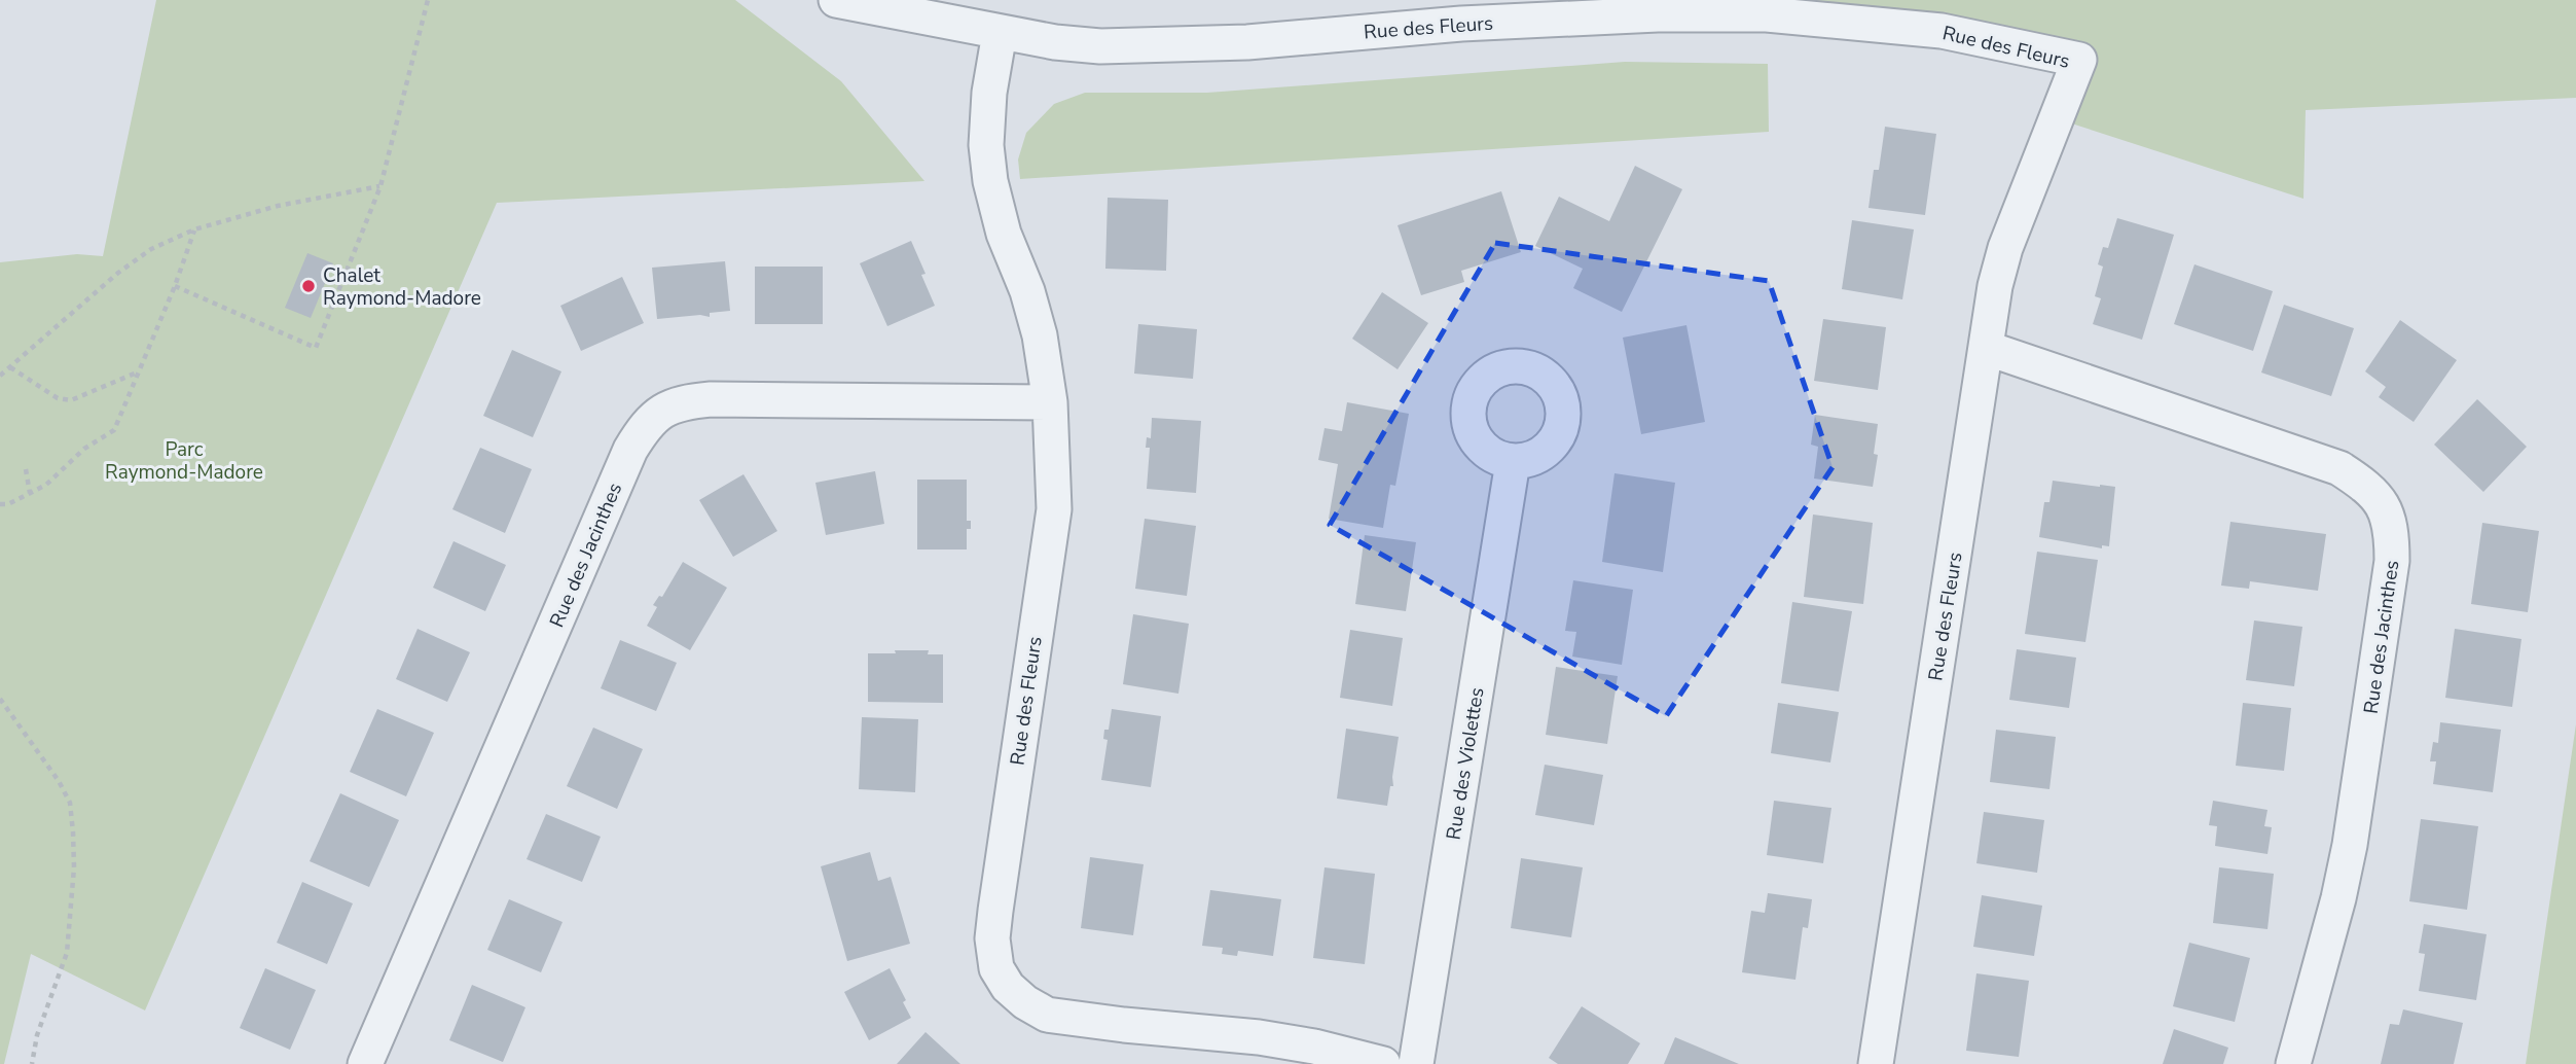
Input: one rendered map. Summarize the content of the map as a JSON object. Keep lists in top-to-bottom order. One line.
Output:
{"streets":{"street":["Rue des Fleurs","Rue des Jacinthes","Rue des Violettes"]},"crossings":[["Rue des Fleurs","Rue des Jacinthes"]],"parks":["Parc Raymond-Madore"],"places":["Chalet Raymond-Madore"]}
